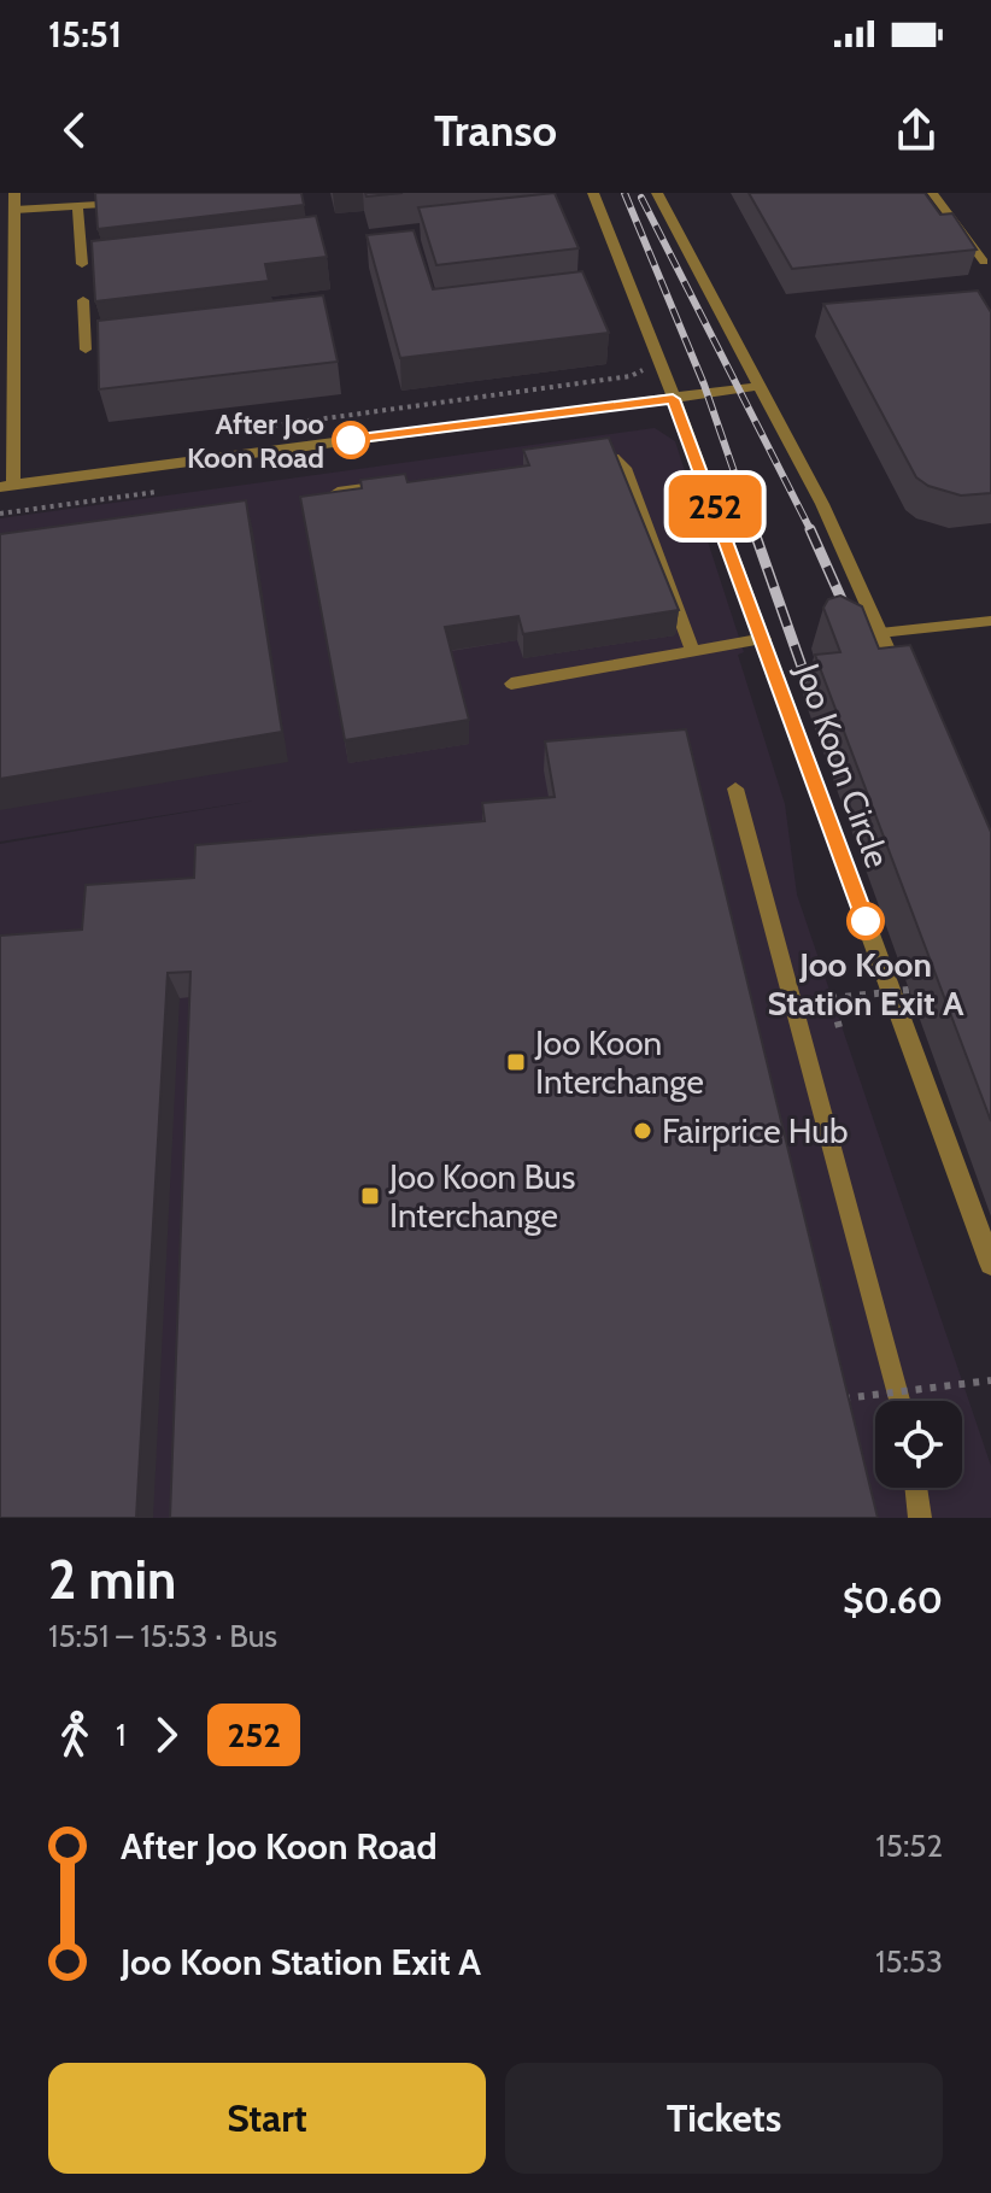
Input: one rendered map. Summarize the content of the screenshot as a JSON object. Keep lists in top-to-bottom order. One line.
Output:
{"streets":{"street":["Joo Koon Circle"]},"places":{"other":["After Joo Koon Road","Joo Koon Station Exit A","Fairprice Hub"],"transit":["Joo Koon Interchange","Joo Koon Bus Interchange"]},"lines":["bus line 252"],"page":{"status":"15:51","header":"Transo","on_map":"252","heading":["2 min","15:51 – 15:53 · Bus","$0.60"],"legs":["1","252"],"list":[{"name":"After Joo Koon Road","value":"15:52"},{"name":"Joo Koon Station Exit A","value":"15:53"}],"buttons":["Start","Tickets"]}}
